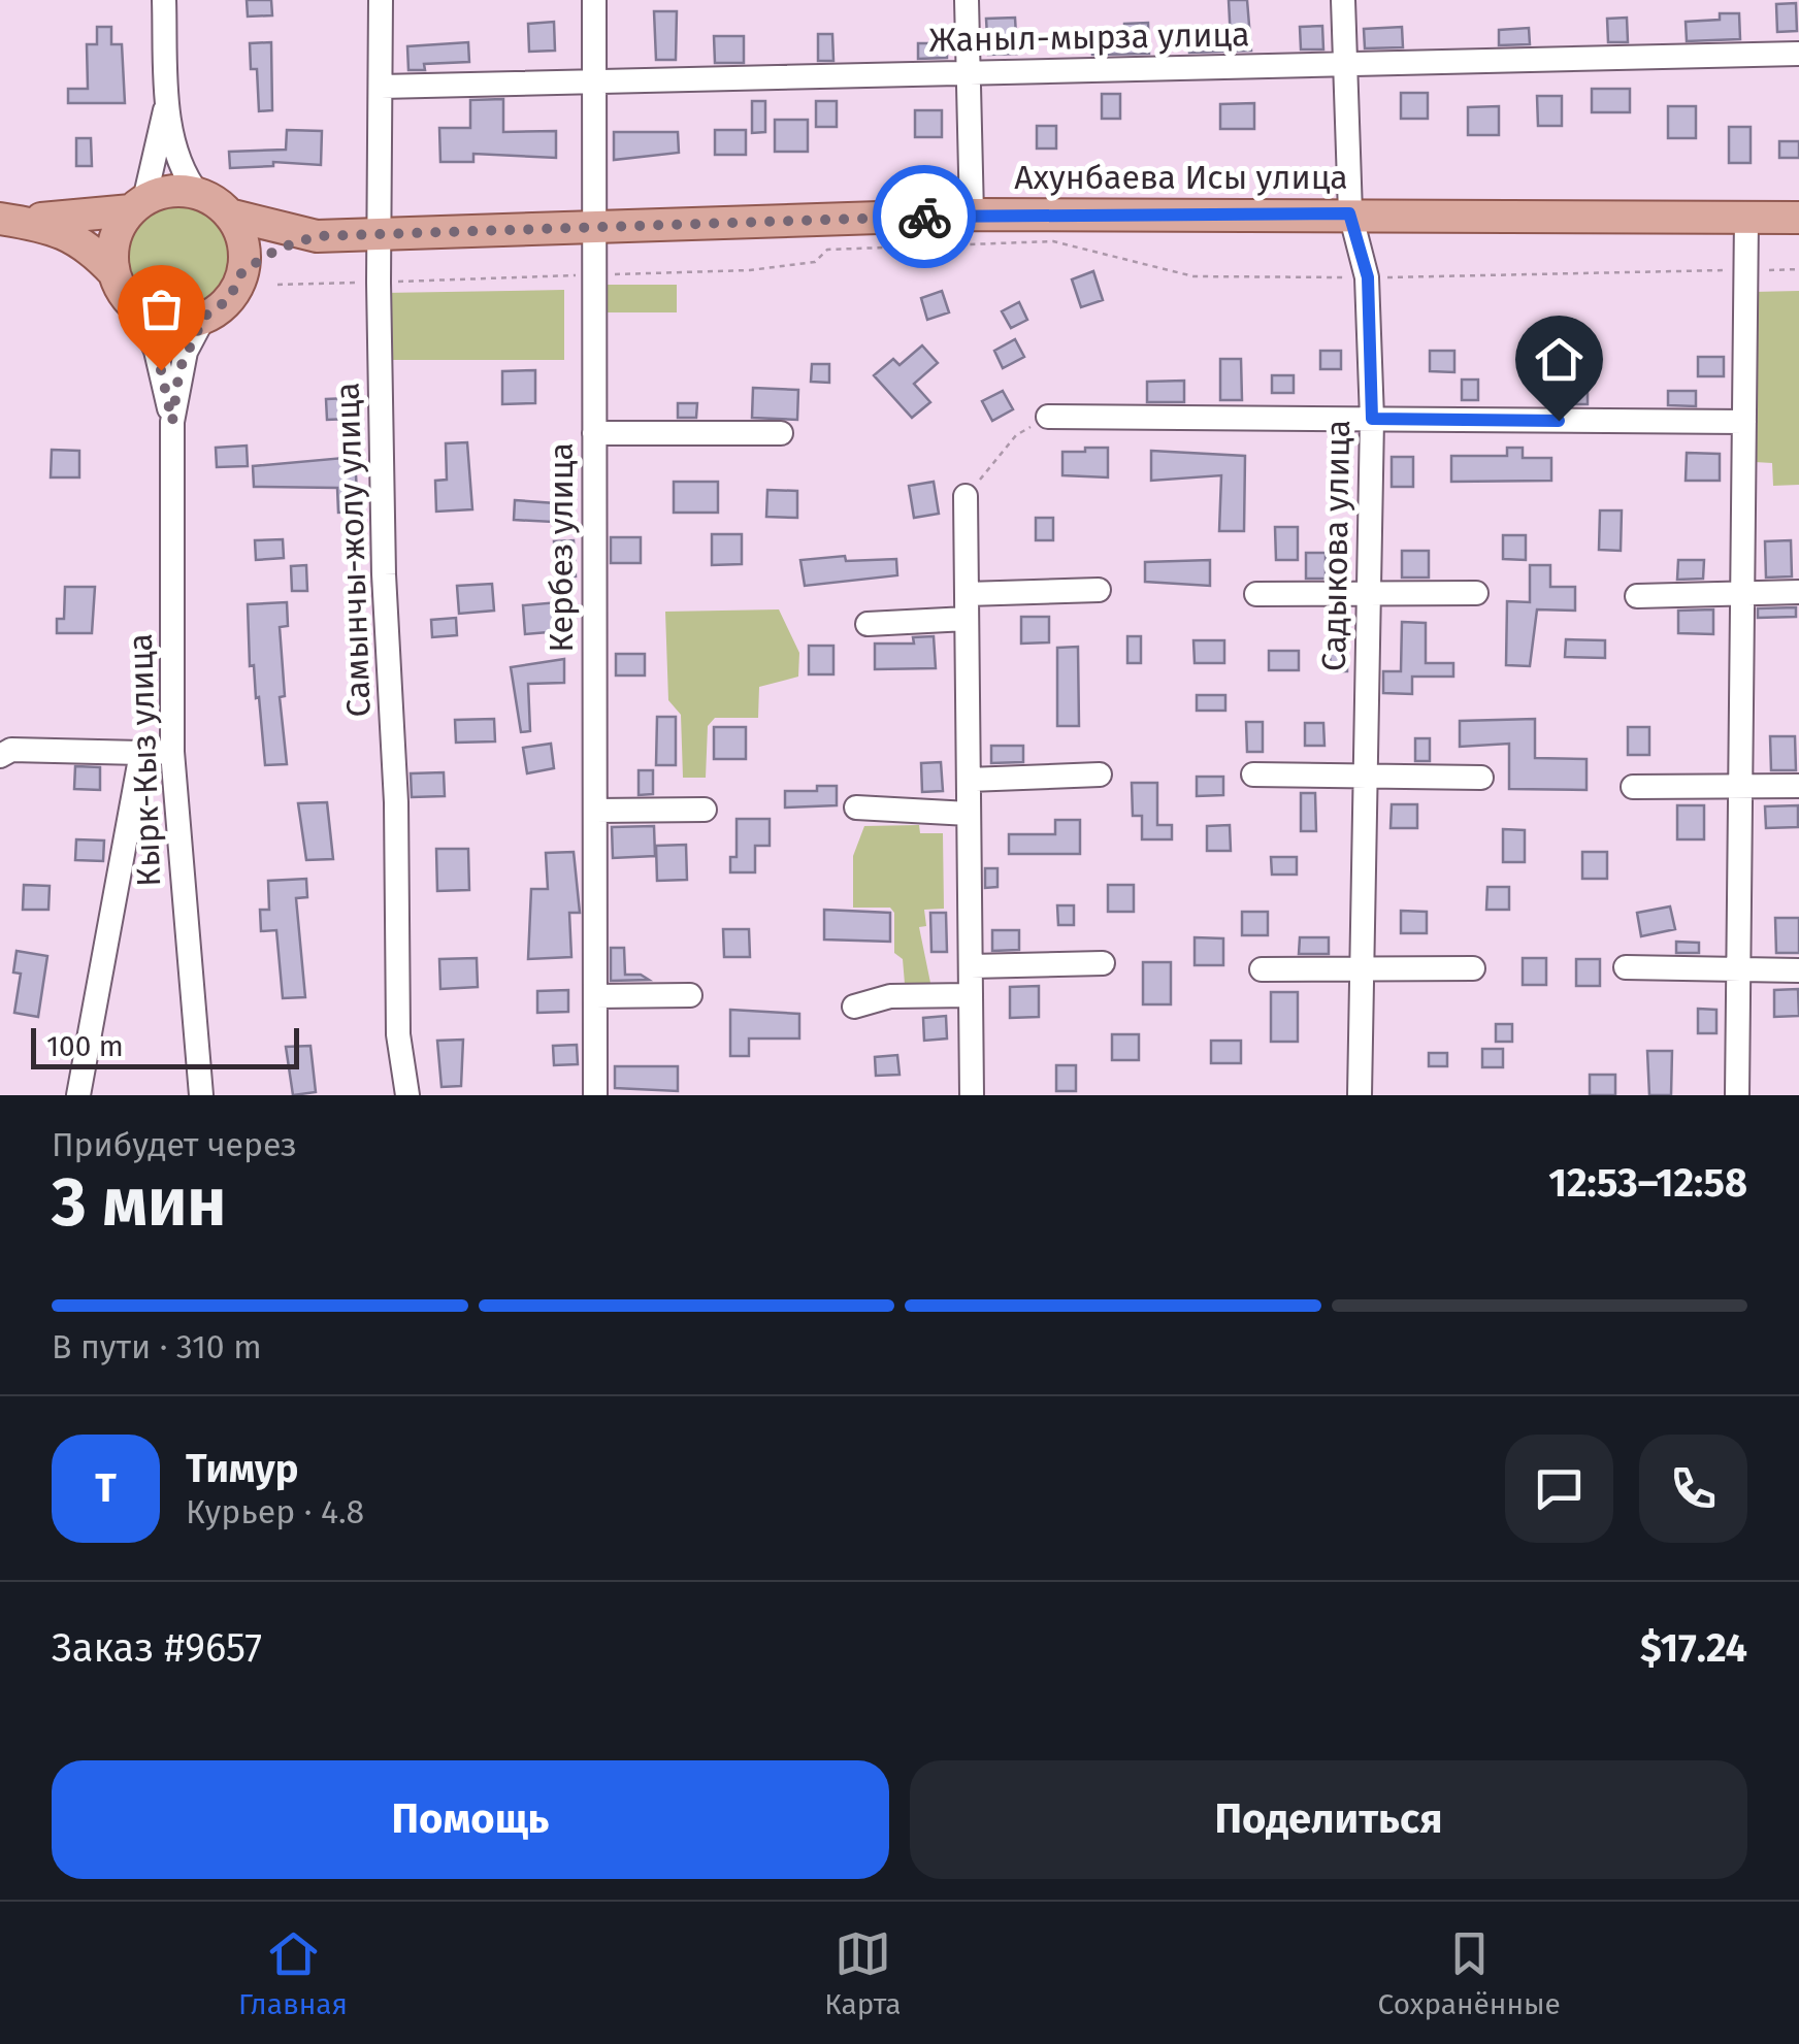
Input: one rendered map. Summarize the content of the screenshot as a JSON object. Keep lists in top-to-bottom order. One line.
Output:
{"streets":{"main road":["Ахунбаева Исы улица"],"street":["Жаныл-мырза улица","Садыкова улица","Кербез улица","Самынчы-жолу улица","Кырк-Кыз улица"]},"crossings":[["Жаныл-мырза улица","Садыкова улица"],["Жаныл-мырза улица","Кербез улица"],["Жаныл-мырза улица","Самынчы-жолу улица"],["Ахунбаева Исы улица","Садыкова улица"],["Ахунбаева Исы улица","Кербез улица"],["Ахунбаева Исы улица","Самынчы-жолу улица"],["Ахунбаева Исы улица","Кырк-Кыз улица"]],"scale_bar":"100 m","page":{"scale":"100 m","heading":["3 мин","Прибудет через","12:53–12:58"],"panel":["Тимур","Курьер · 4.8","Заказ #9657","$17.24"],"bar":"В пути · 310 m","round":"Т","buttons":["Помощь","Поделиться"],"tabs":["Главная","Карта","Сохранённые"]}}
